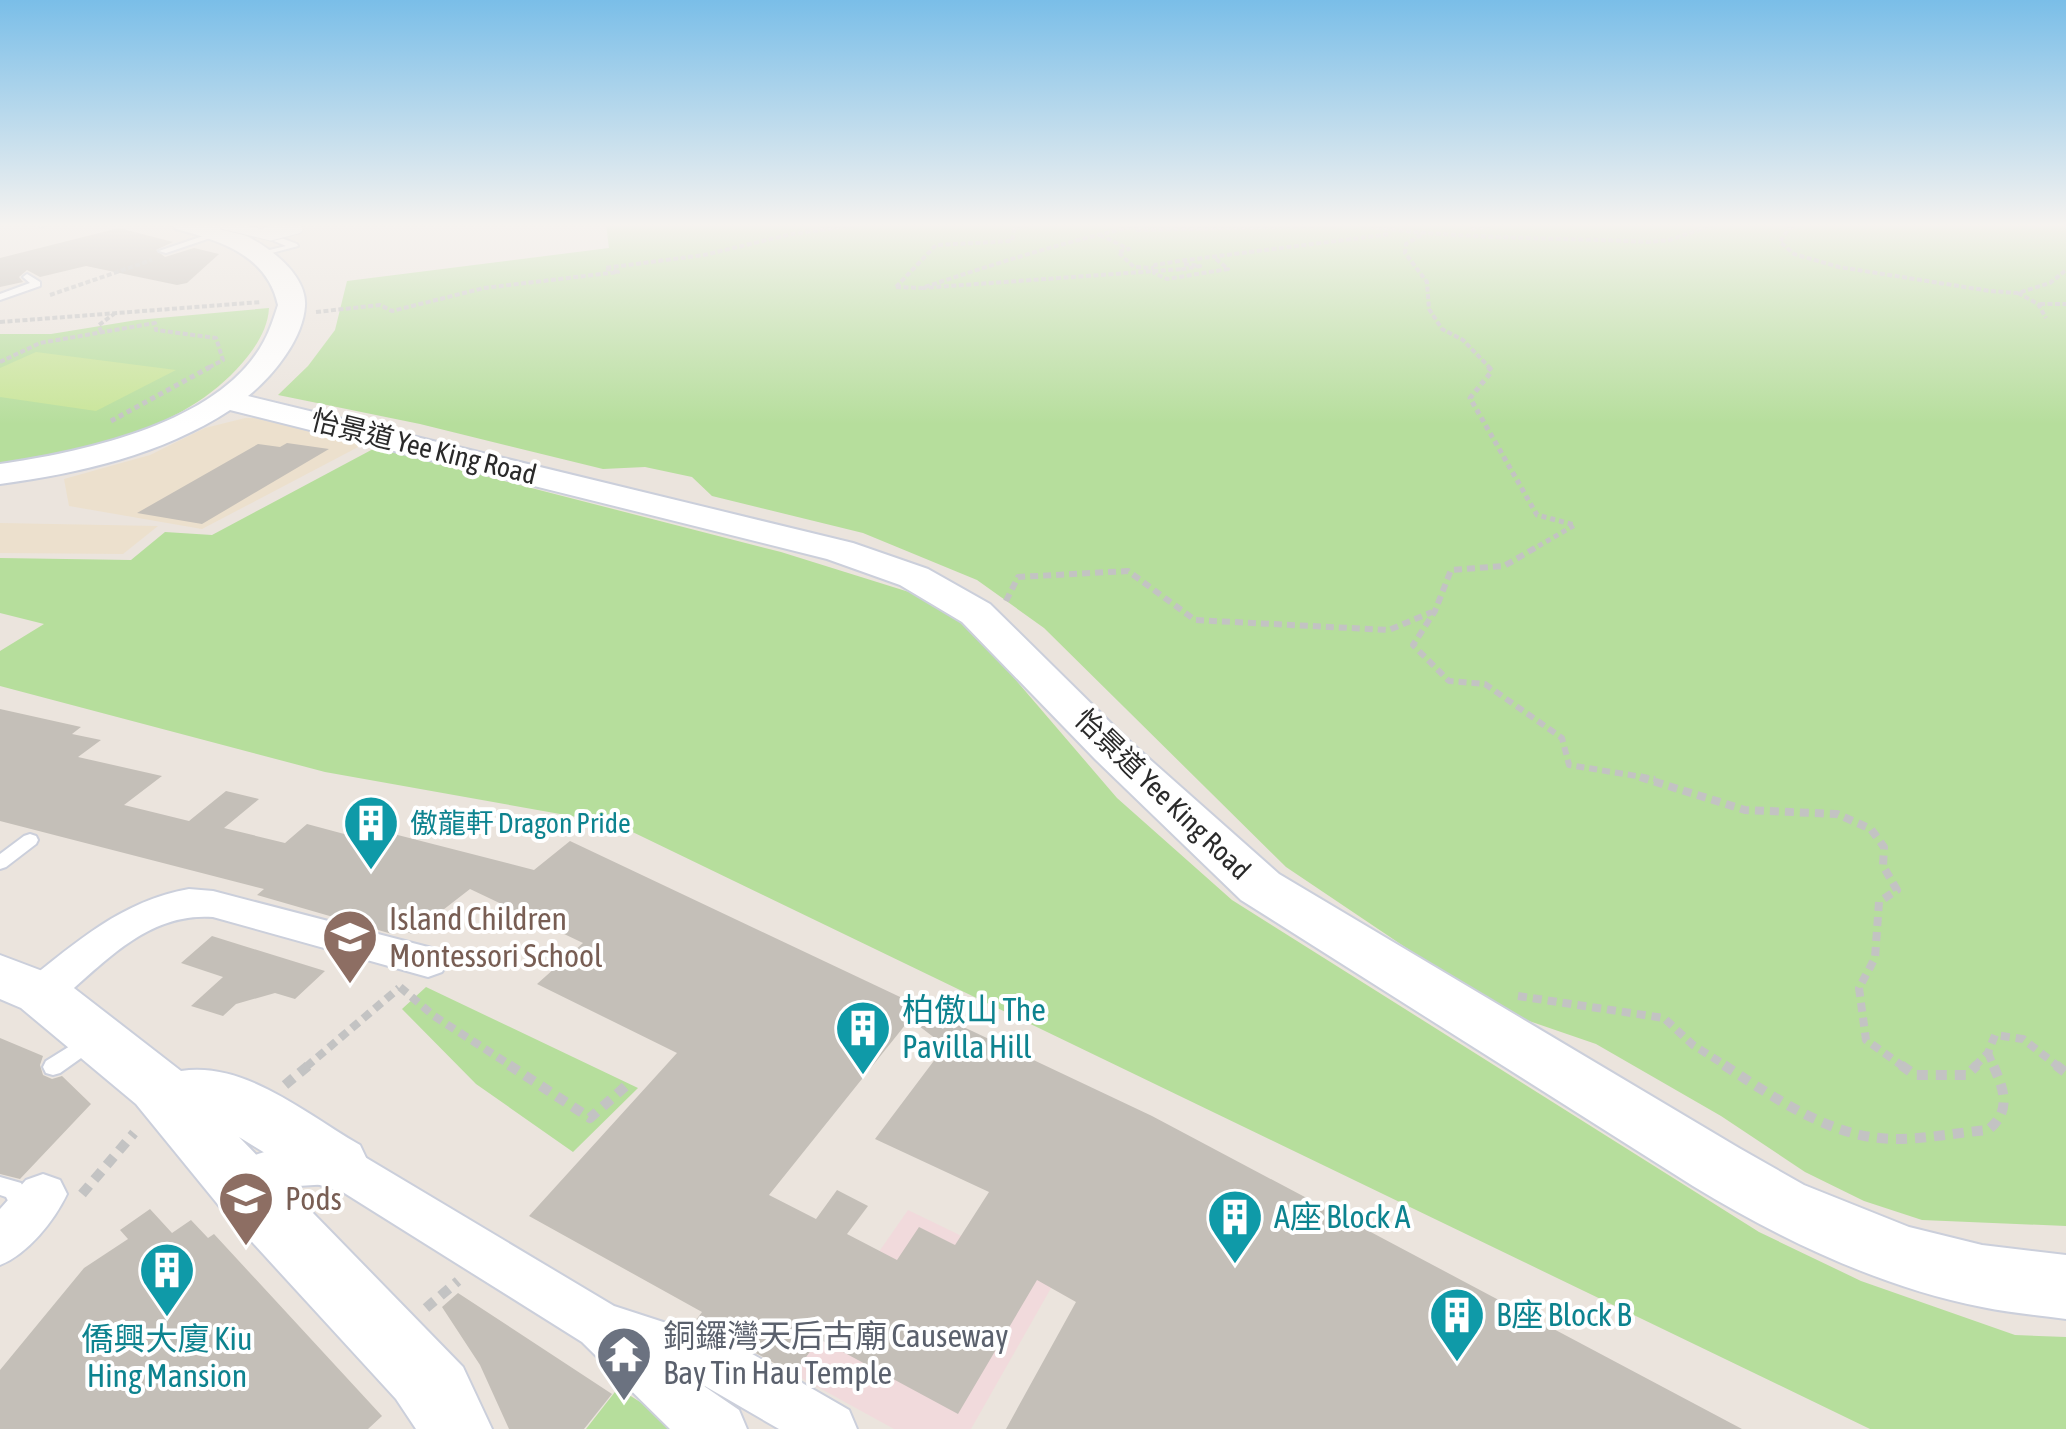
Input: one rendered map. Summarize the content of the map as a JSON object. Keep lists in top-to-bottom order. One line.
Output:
{"streets":{"street":["怡景道 Yee King Road"]},"places":{"building":["傲龍軒 Dragon Pride","柏傲山 The Pavilla Hill","A座 Block A","僑興大廈 Kiu Hing Mansion","B座 Block B"],"school or university":["Island Children Montessori School","Pods"],"temple":["銅鑼灣天后古廟 Causeway Bay Tin Hau Temple"]}}
